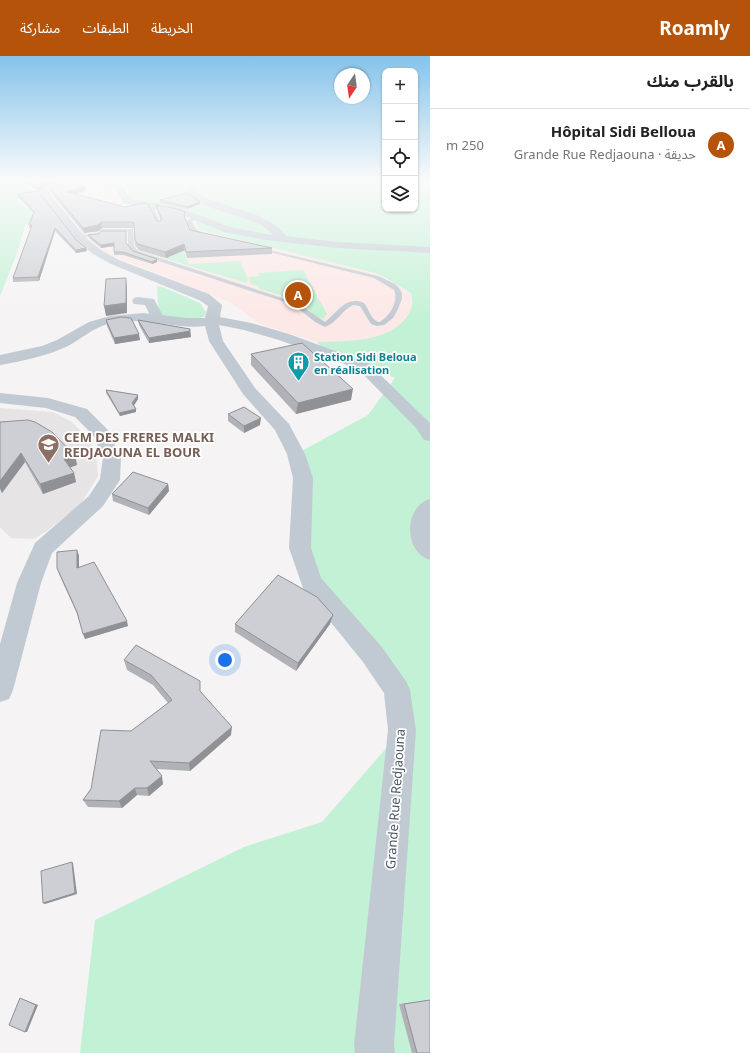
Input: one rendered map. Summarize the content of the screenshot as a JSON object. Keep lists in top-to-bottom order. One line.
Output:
{"streets":{"street":["Grande Rue Redjaouna"]},"places":{"building":["Station Sidi Beloua en réalisation"],"school or university":["CEM DES FRERES MALKI REDJAOUNA EL BOUR"]},"north":"bottom","page":{"header":"Roamly","nav":["الخريطة","الطبقات","مشاركة"],"heading":"بالقرب منك","map_buttons":["+","−"],"list":[{"mark":"A","name":"Hôpital Sidi Belloua","note":"حديقة · Grande Rue Redjaouna","value":"250 m"}],"pins":"A"}}
